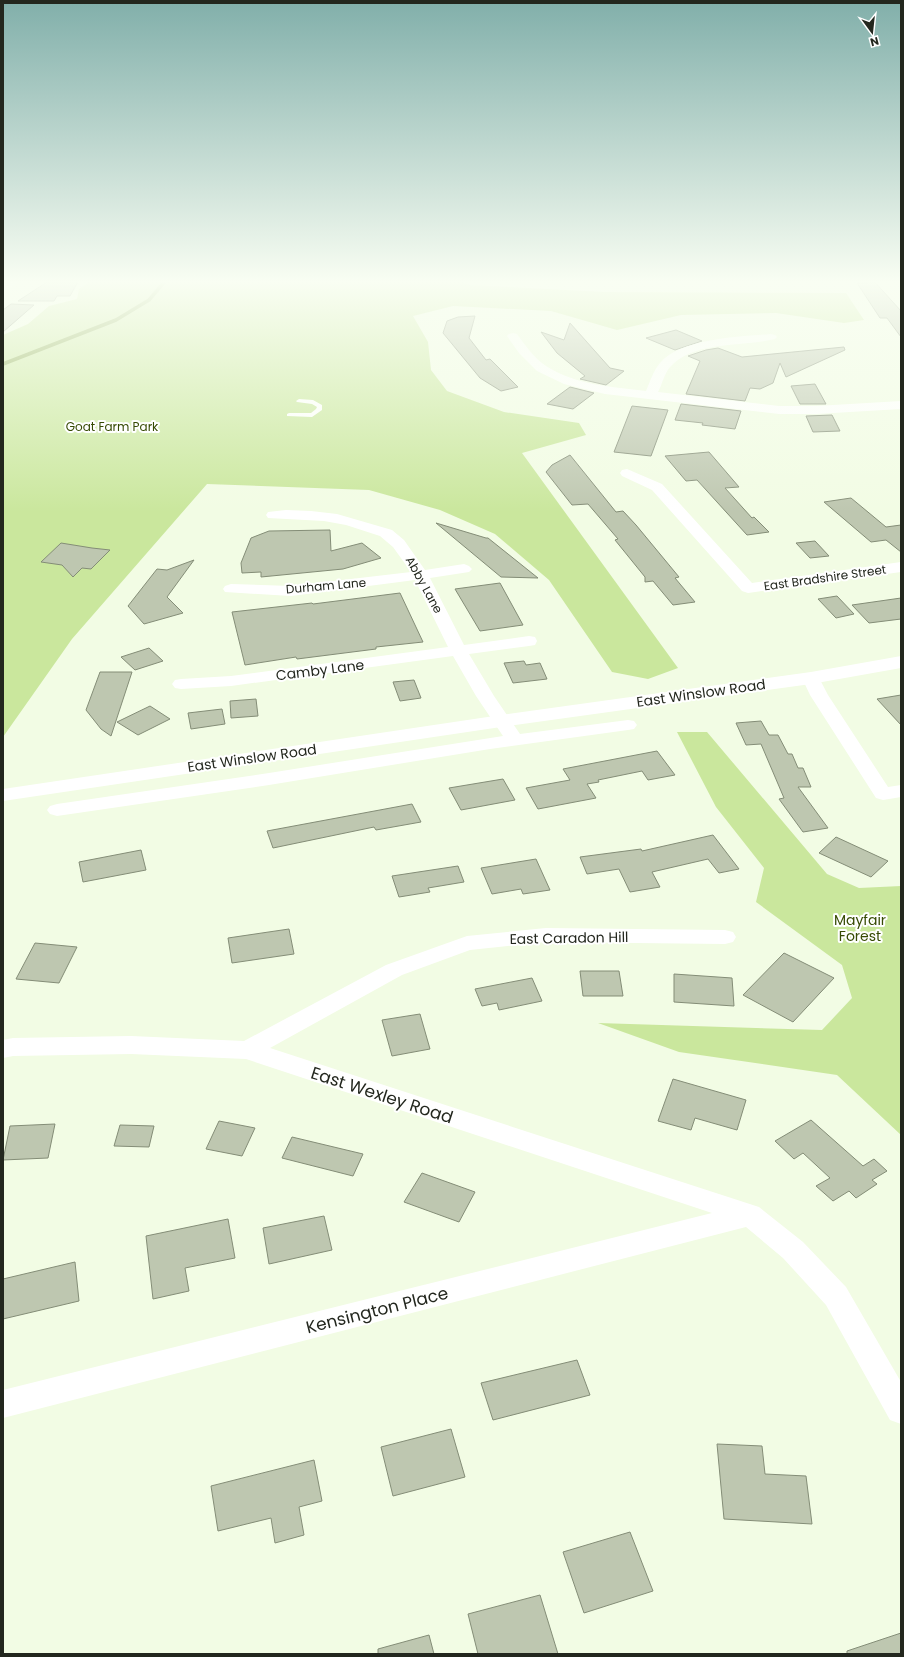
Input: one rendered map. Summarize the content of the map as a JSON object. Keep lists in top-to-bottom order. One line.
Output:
{"streets":{"main road":["East Winslow Road"],"street":["East Bradshire Street","Abby Lane","Durham Lane","Camby Lane","East Caradon Hill","East Wexley Road","Kensington Place"]},"crossings":[["Abby Lane","Durham Lane"],["Abby Lane","Camby Lane"],["Abby Lane","East Winslow Road"],["East Caradon Hill","East Wexley Road"],["East Wexley Road","Kensington Place"]],"parks":["Goat Farm Park","Mayfair Forest"],"north":"bottom"}
